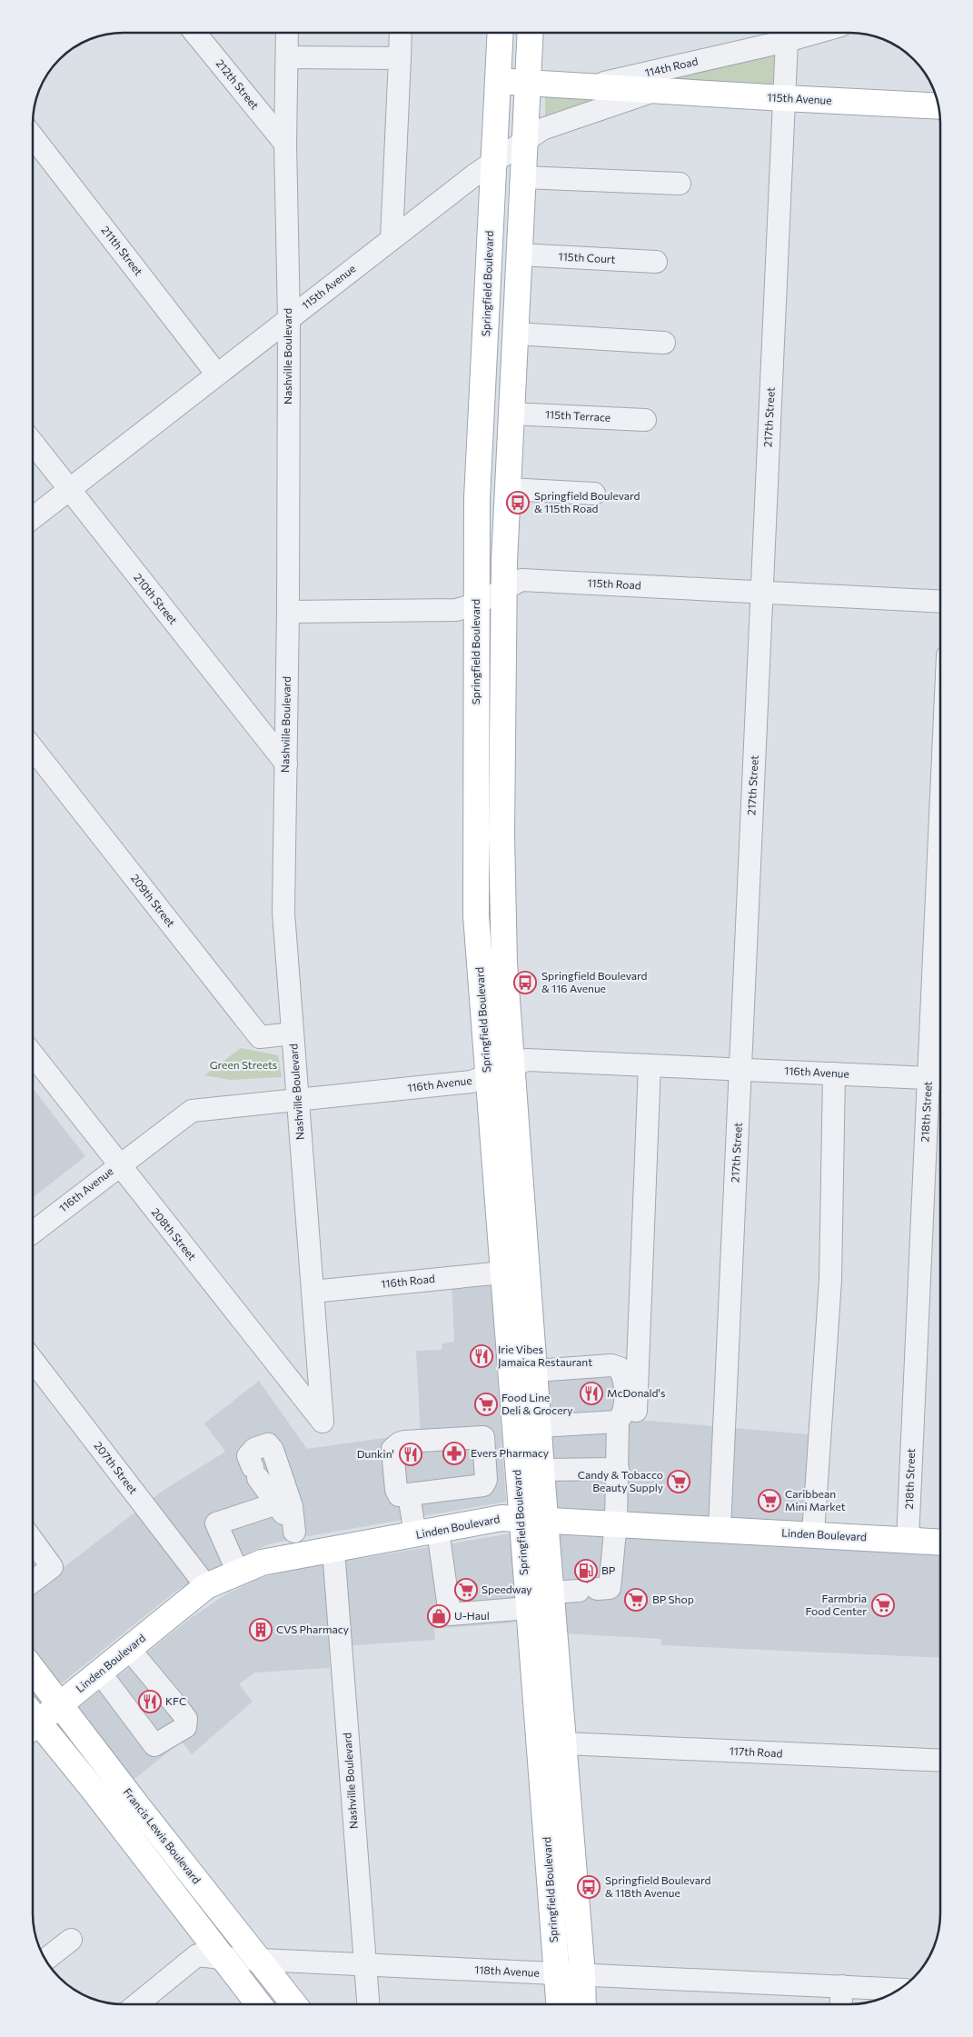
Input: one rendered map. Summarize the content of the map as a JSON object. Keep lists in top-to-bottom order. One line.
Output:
{"streets":{"main road":["114th Road","115th Avenue","Springfield Boulevard","Linden Boulevard","Francis Lewis Boulevard"],"street":["212th Street","211th Street","115th Court","Nashville Boulevard","115th Terrace","217th Street","115th Road","210th Street","209th Street","116th Avenue","218th Street","208th Street","116th Road","207th Street","117th Road","118th Avenue"]},"crossings":[["114th Road","115th Avenue"],["114th Road","Springfield Boulevard"],["114th Road","217th Street"],["212th Street","Nashville Boulevard"],["115th Avenue","211th Street"],["115th Avenue","Springfield Boulevard"],["115th Avenue","Nashville Boulevard"],["115th Avenue","217th Street"],["115th Avenue","210th Street"],["Springfield Boulevard","115th Road"],["Springfield Boulevard","116th Avenue"],["Springfield Boulevard","116th Road"],["Springfield Boulevard","Linden Boulevard"],["Springfield Boulevard","118th Avenue"],["Nashville Boulevard","115th Road"],["Nashville Boulevard","210th Street"],["Nashville Boulevard","209th Street"],["Nashville Boulevard","116th Avenue"],["Nashville Boulevard","208th Street"],["Nashville Boulevard","116th Road"],["Nashville Boulevard","Linden Boulevard"],["Nashville Boulevard","118th Avenue"],["217th Street","115th Road"],["217th Street","116th Avenue"],["217th Street","Linden Boulevard"],["116th Avenue","218th Street"],["116th Avenue","208th Street"],["218th Street","Linden Boulevard"],["207th Street","Linden Boulevard"],["Linden Boulevard","Francis Lewis Boulevard"],["Francis Lewis Boulevard","118th Avenue"]],"parks":["Green Streets"],"places":{"bus stop":["Springfield Boulevard & 115th Road","Springfield Boulevard & 116 Avenue","Springfield Boulevard & 118th Avenue"],"restaurant":["Irie Vibes Jamaica Restaurant","McDonald's","Dunkin'","KFC"],"supermarket":["Food Line Deli & Grocery","Candy & Tobacco Beauty Supply","Caribbean Mini Market","Speedway","BP Shop","Farmbria Food Center"],"pharmacy":["Evers Pharmacy"],"fuel station":["BP"],"shop":["U-Haul"],"building":["CVS Pharmacy"]}}
